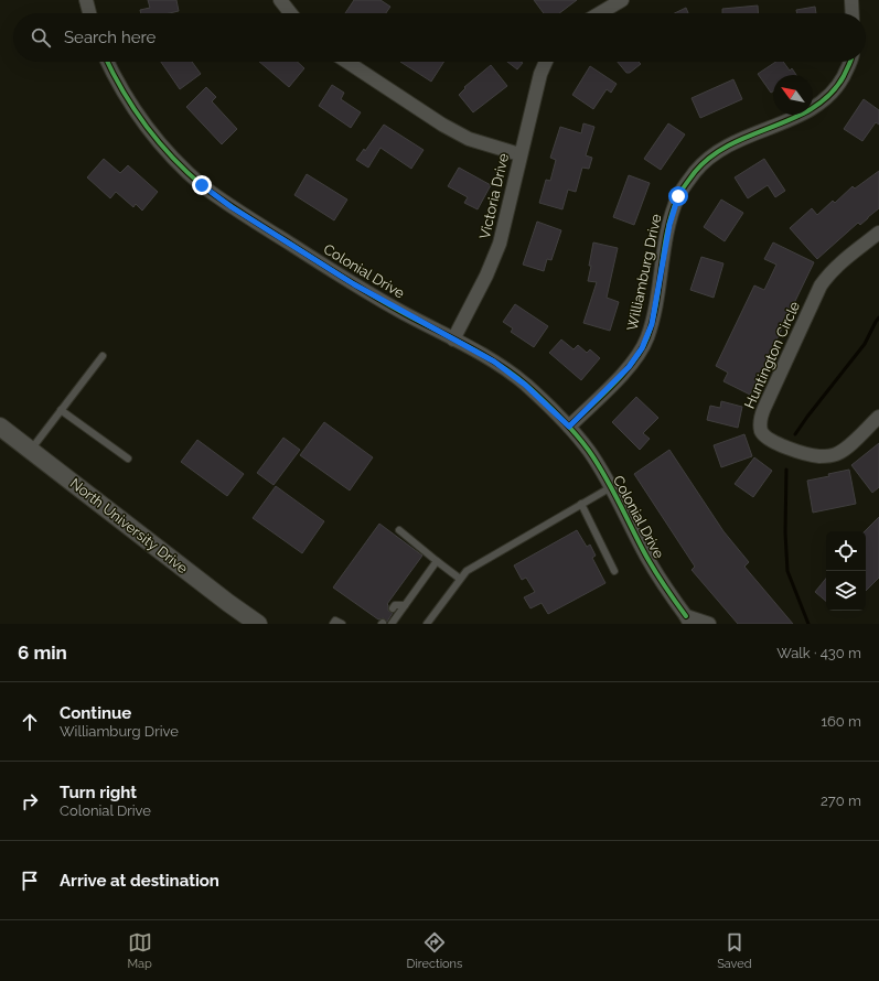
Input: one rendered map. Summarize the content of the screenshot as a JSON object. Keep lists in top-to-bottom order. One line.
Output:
{"streets":{"main road":["North University Drive"],"street":["Victoria Drive","Colonial Drive","Williamburg Drive","Huntington Circle"]},"crossings":[["Victoria Drive","Colonial Drive"],["Colonial Drive","Williamburg Drive"]],"north":"top left","page":{"search":"Search here","heading":["6 min","Walk · 430 m"],"list":[["Continue","Williamburg Drive","160 m"],["Turn right","Colonial Drive","270 m"],"Arrive at destination"],"nav":["Map","Directions","Saved"]}}
